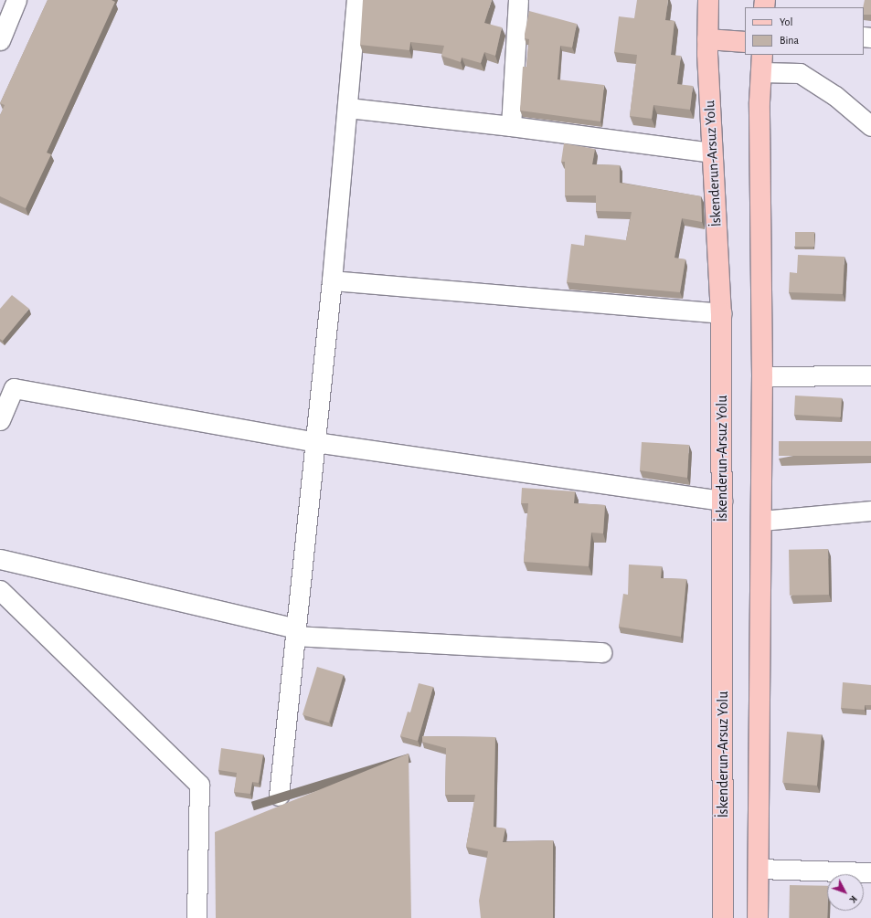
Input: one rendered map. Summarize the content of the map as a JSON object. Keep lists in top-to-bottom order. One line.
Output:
{"streets":{"main road":["İskenderun-Arsuz Yolu"]},"legend":["Yol","Bina"],"north":"bottom right"}
